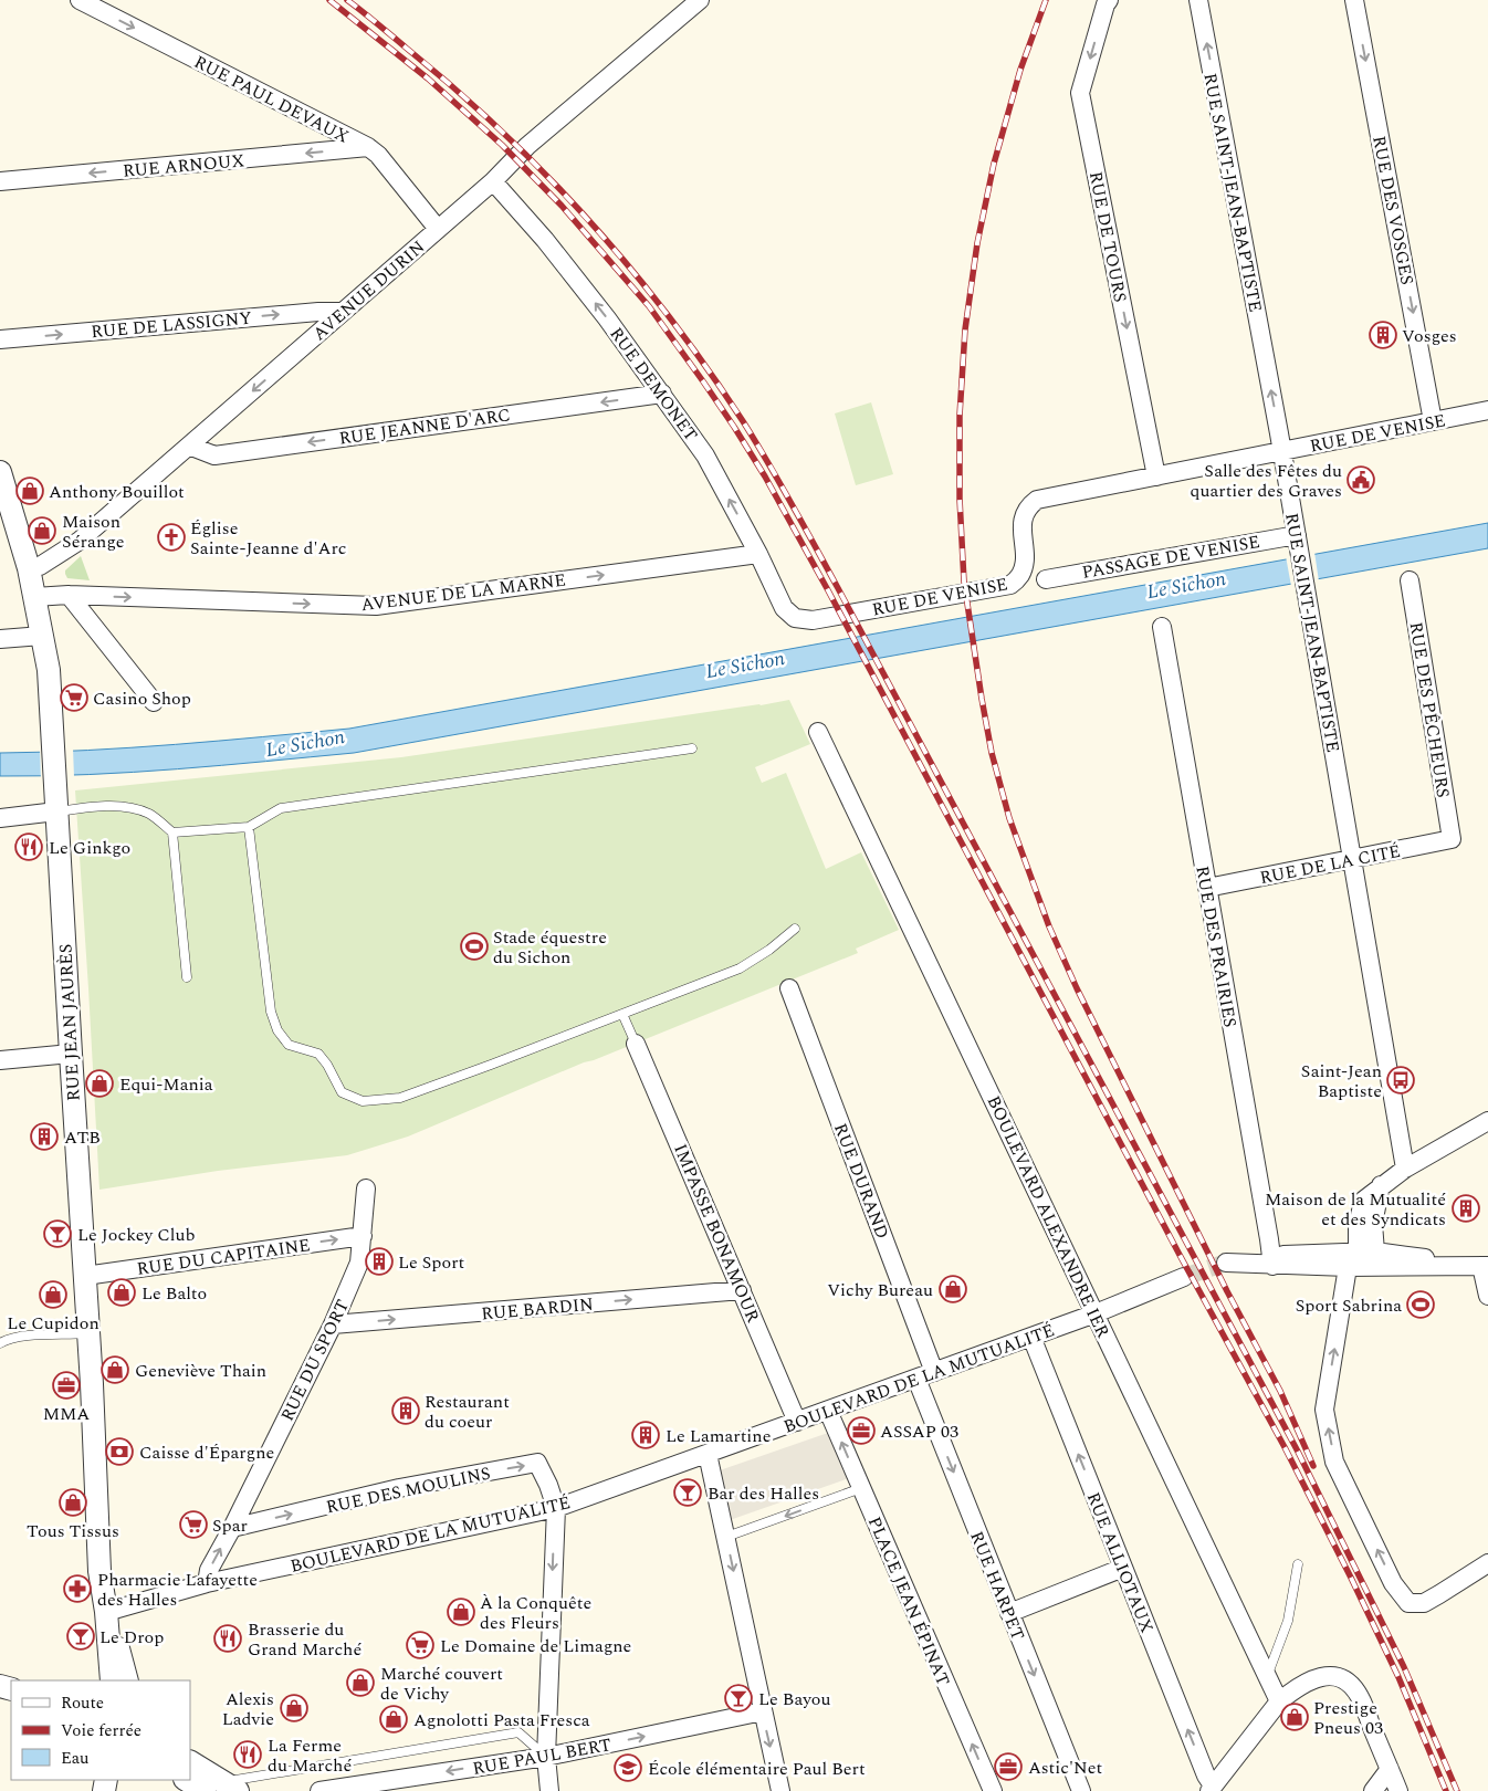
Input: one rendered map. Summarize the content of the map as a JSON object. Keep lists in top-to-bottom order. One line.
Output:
{"streets":{"street":["RUE PAUL DEVAUX","RUE ARNOUX","RUE SAINT-JEAN-BAPTISTE","RUE DES VOSGES","RUE DE TOURS","AVENUE DURIN","RUE DE LASSIGNY","RUE DEMONET","RUE JEANNE D'ARC","RUE DE VENISE","PASSAGE DE VENISE","AVENUE DE LA MARNE","RUE DES PÊCHEURS","RUE DE LA CITÉ","RUE DES PRAIRIES","RUE JEAN JAURÈS","RUE DURAND","BOULEVARD ALEXANDRE IER","IMPASSE BONAMOUR","RUE DU CAPITAINE","RUE BARDIN","RUE DU SPORT","BOULEVARD DE LA MUTUALITÉ","RUE DES MOULINS","RUE ALLIOTAUX","RUE HARPET","PLACE JEAN ÉPINAT","RUE PAUL BERT"]},"crossings":[["RUE PAUL DEVAUX","RUE ARNOUX"],["RUE PAUL DEVAUX","AVENUE DURIN"],["RUE SAINT-JEAN-BAPTISTE","RUE DE VENISE"],["RUE SAINT-JEAN-BAPTISTE","PASSAGE DE VENISE"],["RUE SAINT-JEAN-BAPTISTE","RUE DE LA CITÉ"],["RUE DES VOSGES","RUE DE VENISE"],["RUE DE TOURS","RUE DE VENISE"],["AVENUE DURIN","RUE DE LASSIGNY"],["AVENUE DURIN","RUE DEMONET"],["AVENUE DURIN","RUE JEANNE D'ARC"],["AVENUE DURIN","RUE JEAN JAURÈS"],["RUE DEMONET","RUE JEANNE D'ARC"],["RUE DEMONET","RUE DE VENISE"],["RUE DEMONET","AVENUE DE LA MARNE"],["AVENUE DE LA MARNE","RUE JEAN JAURÈS"],["RUE DES PÊCHEURS","RUE DE LA CITÉ"],["RUE DE LA CITÉ","RUE DES PRAIRIES"],["RUE JEAN JAURÈS","RUE DU CAPITAINE"],["RUE JEAN JAURÈS","BOULEVARD DE LA MUTUALITÉ"],["RUE DURAND","BOULEVARD DE LA MUTUALITÉ"],["BOULEVARD ALEXANDRE IER","BOULEVARD DE LA MUTUALITÉ"],["IMPASSE BONAMOUR","RUE BARDIN"],["IMPASSE BONAMOUR","BOULEVARD DE LA MUTUALITÉ"],["RUE DU CAPITAINE","RUE DU SPORT"],["RUE BARDIN","RUE DU SPORT"],["RUE DU SPORT","BOULEVARD DE LA MUTUALITÉ"],["RUE DU SPORT","RUE DES MOULINS"],["BOULEVARD DE LA MUTUALITÉ","RUE DES MOULINS"],["BOULEVARD DE LA MUTUALITÉ","RUE ALLIOTAUX"],["BOULEVARD DE LA MUTUALITÉ","RUE HARPET"],["BOULEVARD DE LA MUTUALITÉ","PLACE JEAN ÉPINAT"]],"one_way":["RUE PAUL DEVAUX","RUE ARNOUX","RUE SAINT-JEAN-BAPTISTE","RUE DES VOSGES","RUE DE TOURS","RUE DE LASSIGNY","RUE DEMONET","RUE JEANNE D'ARC","AVENUE DE LA MARNE","RUE DU CAPITAINE","RUE BARDIN","RUE DES MOULINS","RUE ALLIOTAUX","RUE HARPET"],"water":["Le Sichon"],"places":{"building":["Vosges","ATB","Maison de la Mutualité et des Syndicats","Le Sport","Restaurant du coeur","Le Lamartine"],"public building":["Salle des Fêtes du quartier des Graves"],"shop":["Anthony Bouillot","Maison Sérange","Equi-Mania","Vichy Bureau","Le Balto","Le Cupidon","Geneviève Thain","Tous Tissus","À la Conquête des Fleurs","Marché couvert de Vichy","Alexis Ladvie","Prestige Pneus 03","Agnolotti Pasta Fresca"],"church":["Église Sainte-Jeanne d'Arc"],"supermarket":["Casino Shop","Spar","Le Domaine de Limagne"],"restaurant":["Le Ginkgo","Brasserie du Grand Marché","La Ferme du Marché"],"sports":["Stade équestre du Sichon","Sport Sabrina"],"bus stop":["Saint-Jean Baptiste"],"bar":["Le Jockey Club","Bar des Halles","Le Drop","Le Bayou"],"office":["MMA","ASSAP 03","Astic'Net"],"bank":["Caisse d'Épargne"],"pharmacy":["Pharmacie Lafayette des Halles"],"school or university":["École élémentaire Paul Bert"]},"legend":["Route","Voie ferrée","Eau"]}
